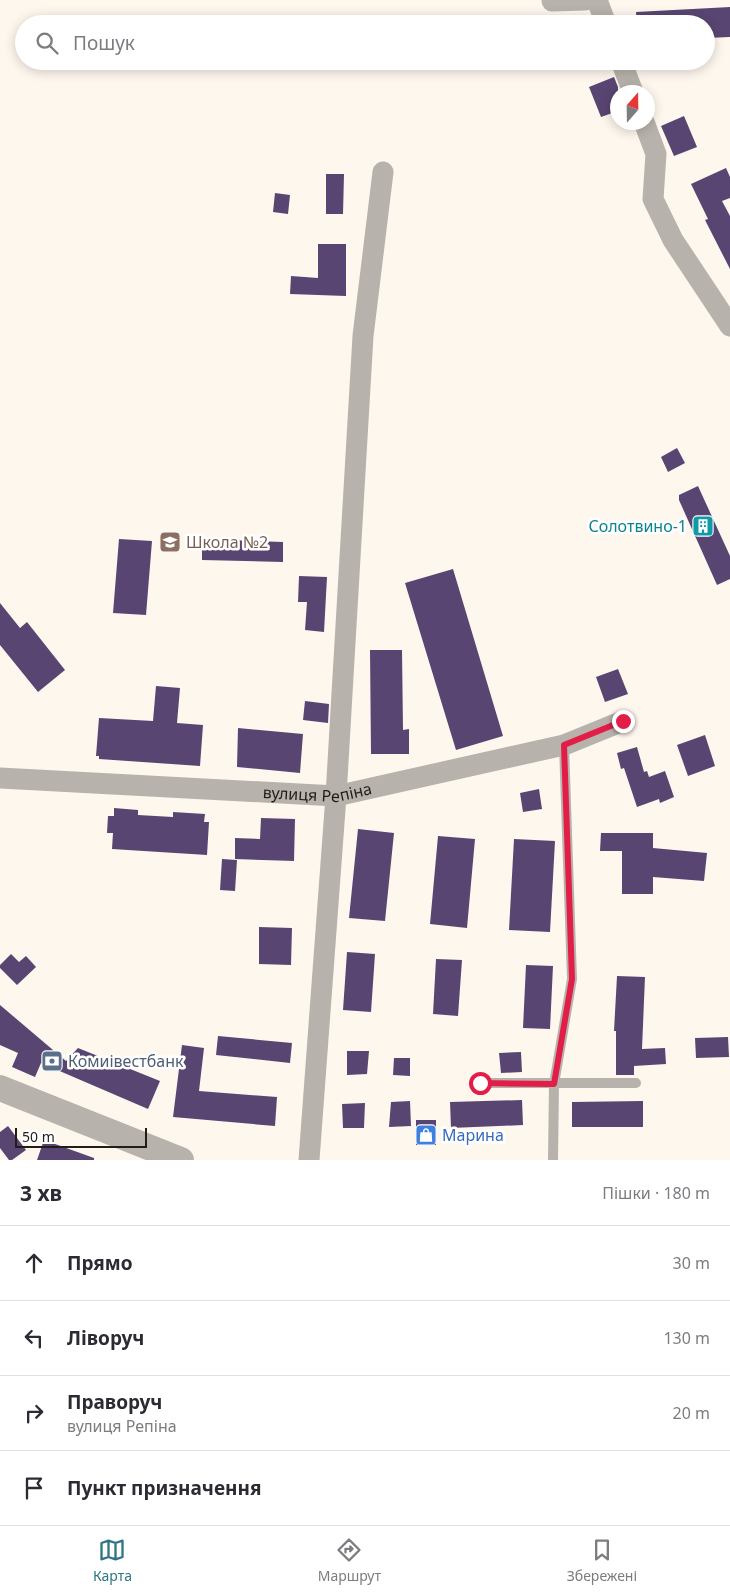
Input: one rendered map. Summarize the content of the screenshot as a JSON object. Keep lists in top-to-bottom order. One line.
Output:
{"streets":{"street":["вулиця Репіна"]},"places":{"building":["Солотвино-1"],"school or university":["Школа №2"],"bank":["Комиівестбанк"],"shop":["Марина"]},"scale_bar":"50 m","north":"top","page":{"search":"Пошук","scale":"50 m","heading":["3 хв","Пішки · 180 m"],"list":[["Прямо","30 m"],["Ліворуч","130 m"],["Праворуч","вулиця Репіна","20 m"],"Пункт призначення"],"nav":["Карта","Маршрут","Збережені"]}}
